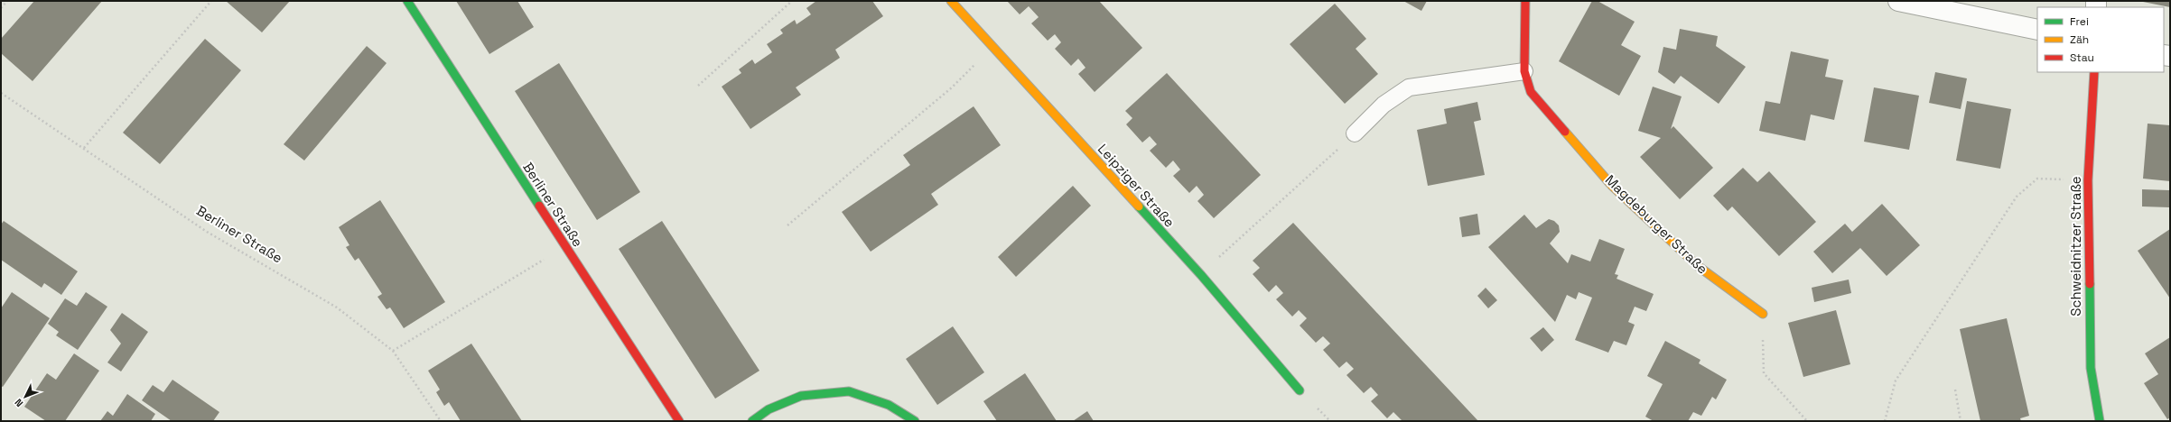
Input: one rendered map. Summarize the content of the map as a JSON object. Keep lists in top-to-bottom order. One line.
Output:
{"streets":{"street":["Leipziger Straße","Berliner Straße","Magdeburger Straße","Schweidnitzer Straße"]},"legend":["Frei","Zäh","Stau"],"north":"bottom left"}
